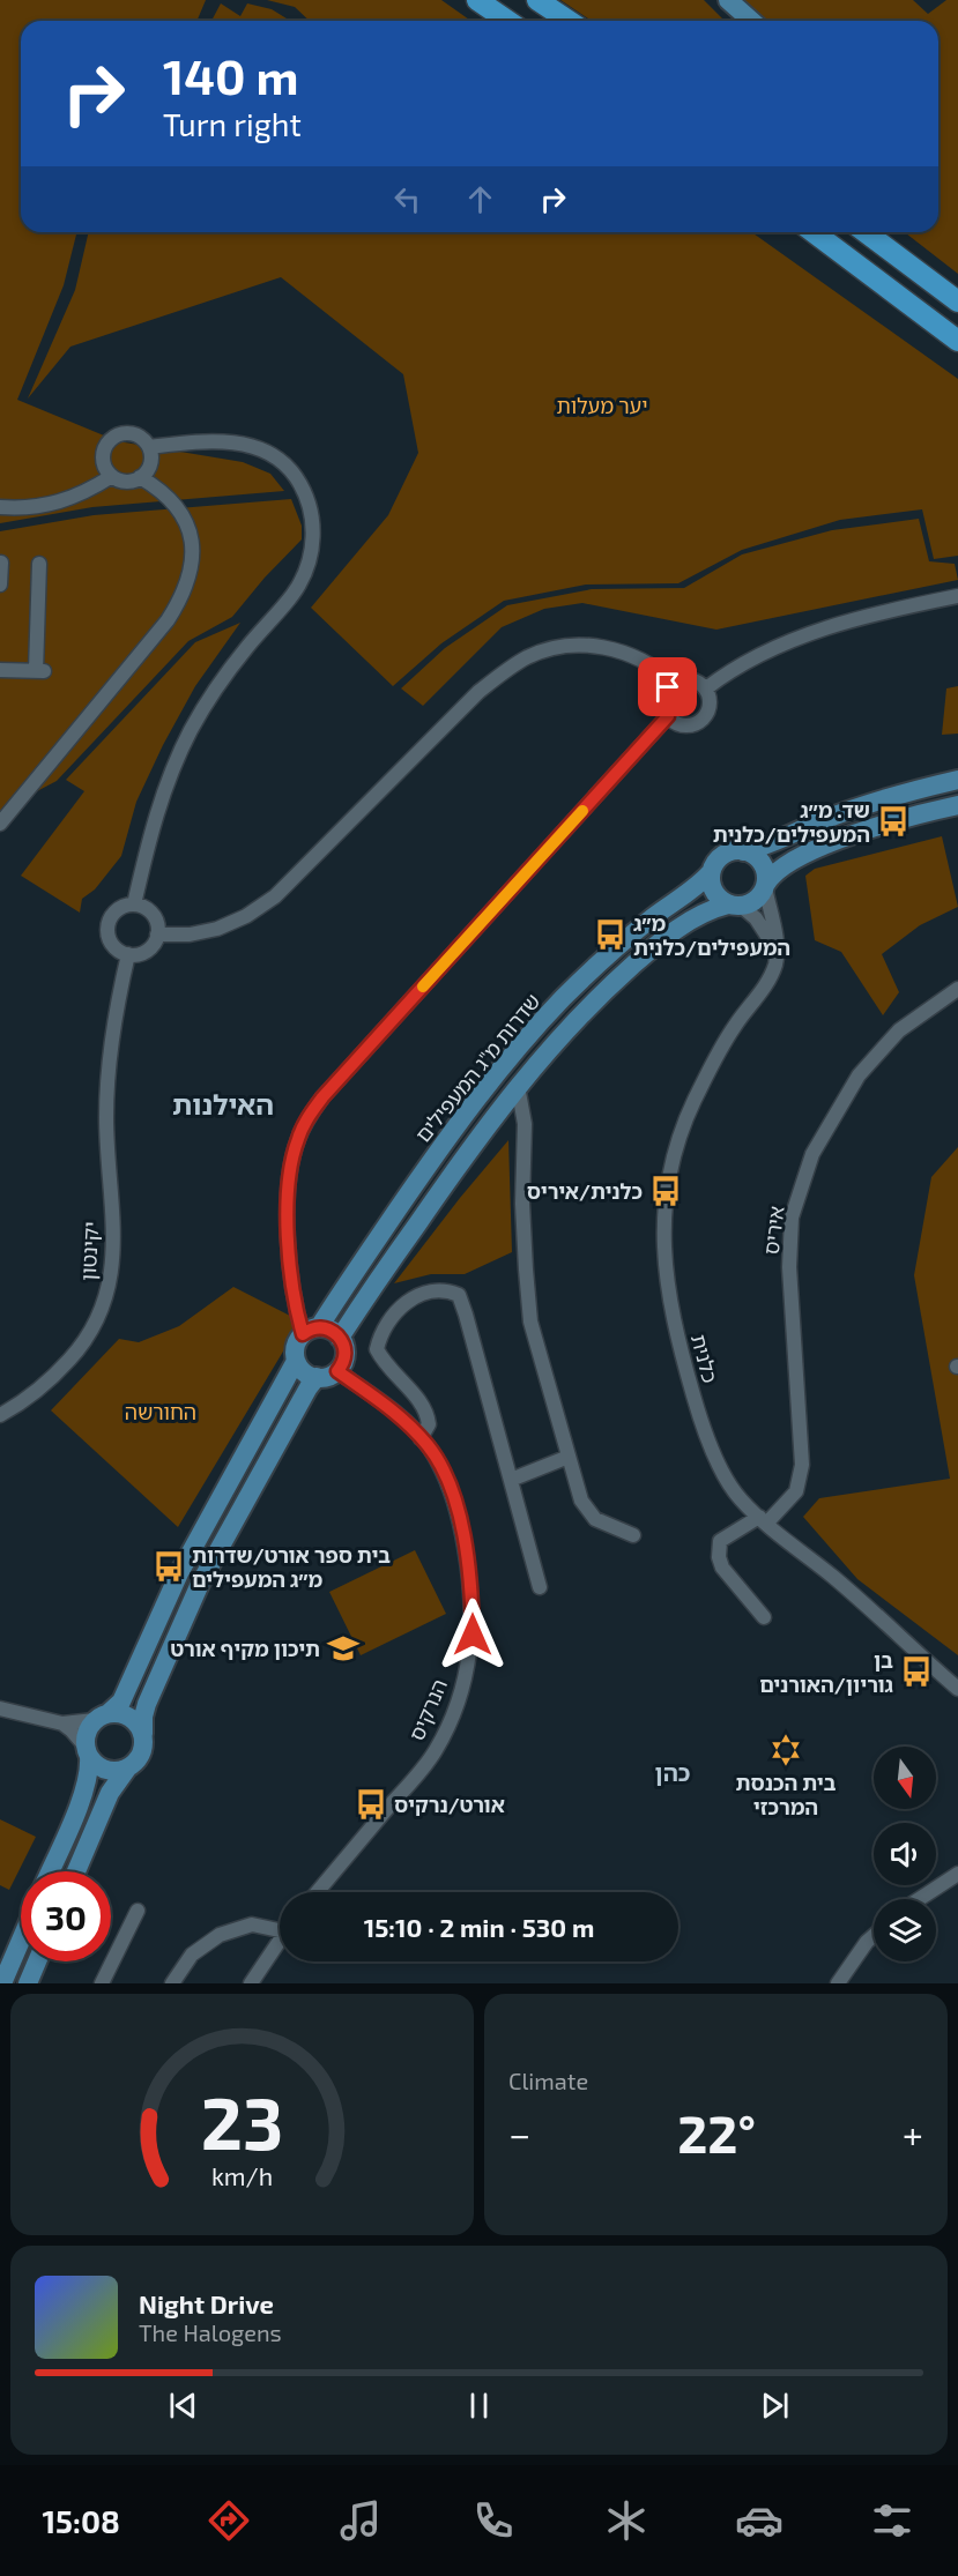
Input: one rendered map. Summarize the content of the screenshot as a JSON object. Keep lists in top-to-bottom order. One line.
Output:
{"streets":{"main road":["שדרות מ\"ג המעפילים"],"street":["איריס","יקינטון","כלנית","הנרקיס"]},"crossings":[["שדרות מ\"ג המעפילים","כלנית"],["שדרות מ\"ג המעפילים","הנרקיס"],["איריס","כלנית"]],"districts":["האילנות","כהן"],"parks":["יער מעלות","החורשה"],"places":{"bus stop":["שד. מ״ג המעפילים/כלנית","מ״ג המעפילים/כלנית","כלנית/איריס","בית ספר אורט/שדרות מ״ג המעפילים","בן גוריון/האורנים","אורט/נרקיס"],"school or university":["תיכון מקיף אורט"],"synagogue":["בית הכנסת המרכזי"]},"north":"bottom","page":{"turn":["140 m","Turn right"],"limit":"30","trip":"15:10 · 2 min · 530 m","tile":"Climate","heat":["−","22°","+"],"song":["Night Drive","The Halogens"],"tabs":"15:08","gauge":["23","km/h"]}}
